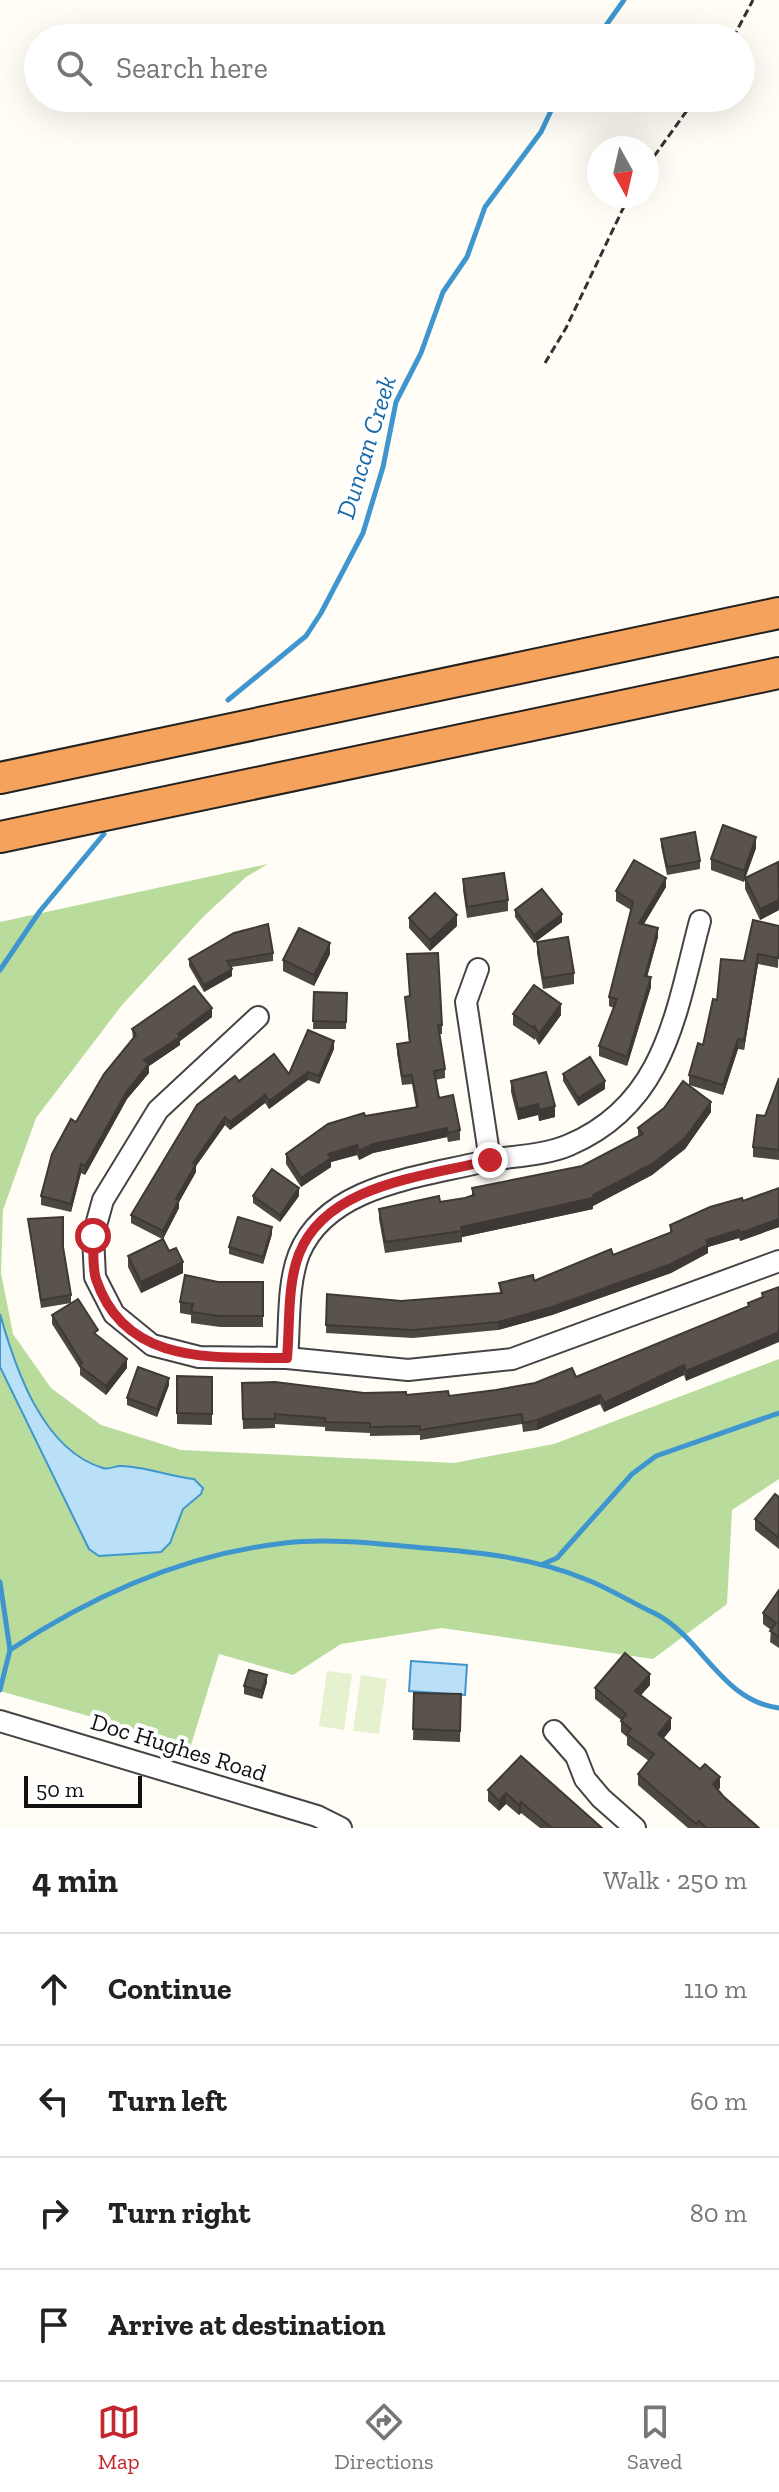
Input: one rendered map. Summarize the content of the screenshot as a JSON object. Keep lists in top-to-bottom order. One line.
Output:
{"streets":{"street":["Doc Hughes Road"]},"water":["Duncan Creek"],"scale_bar":"50 m","north":"bottom","page":{"search":"Search here","scale":"50 m","heading":["4 min","Walk · 250 m"],"list":[["Continue","110 m"],["Turn left","60 m"],["Turn right","80 m"],"Arrive at destination"],"nav":["Map","Directions","Saved"]}}
